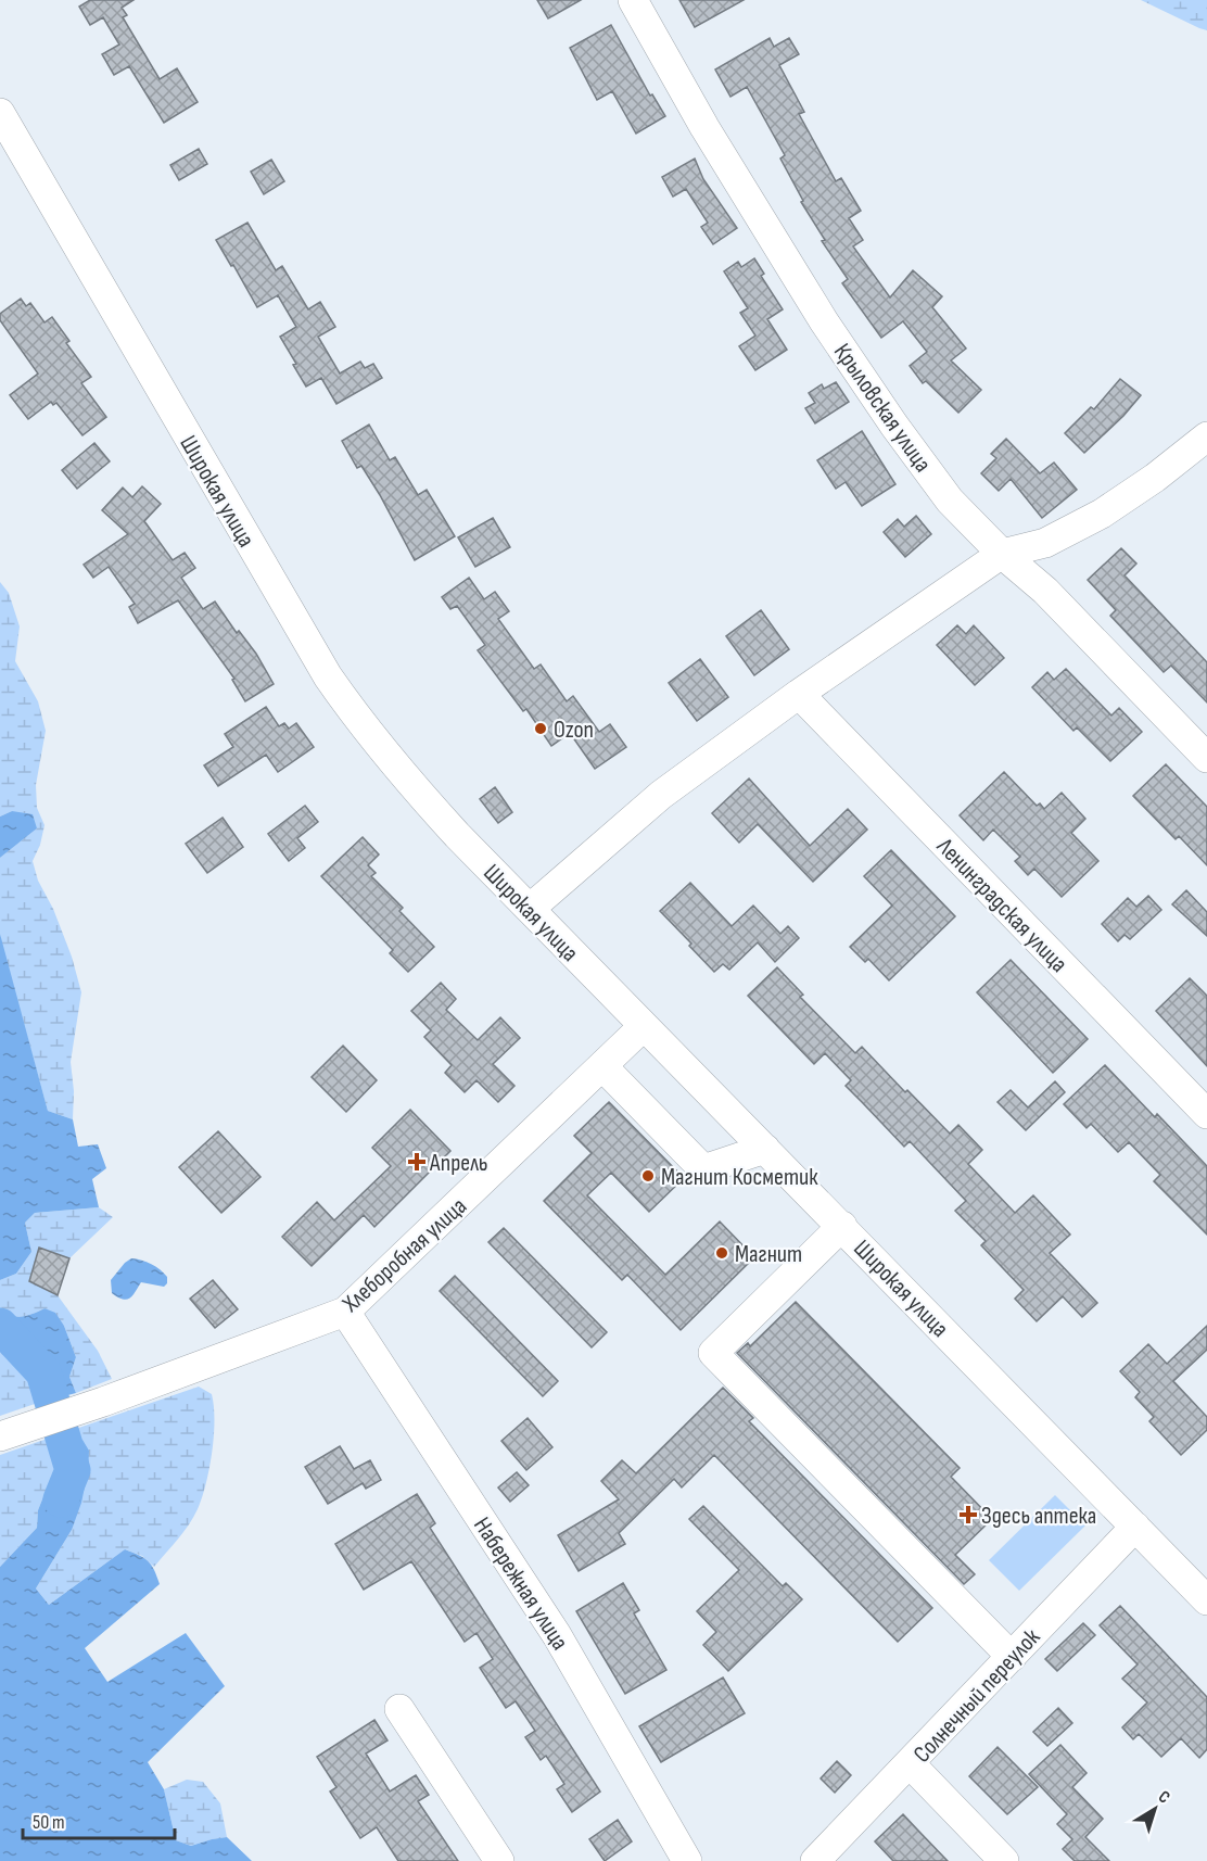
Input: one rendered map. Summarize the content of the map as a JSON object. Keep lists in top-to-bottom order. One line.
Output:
{"streets":{"street":["Крыловская улица","Широкая улица","Ленинградская улица","Хлеборобная улица","Набережная улица","Солнечный переулок"]},"crossings":[["Широкая улица","Хлеборобная улица"],["Широкая улица","Солнечный переулок"],["Хлеборобная улица","Набережная улица"]],"places":{"other":["Ozon","Магнит Косметик","Магнит"],"health":["Апрель","Здесь аптека"]},"scale_bar":"50 m","north":"top right"}
